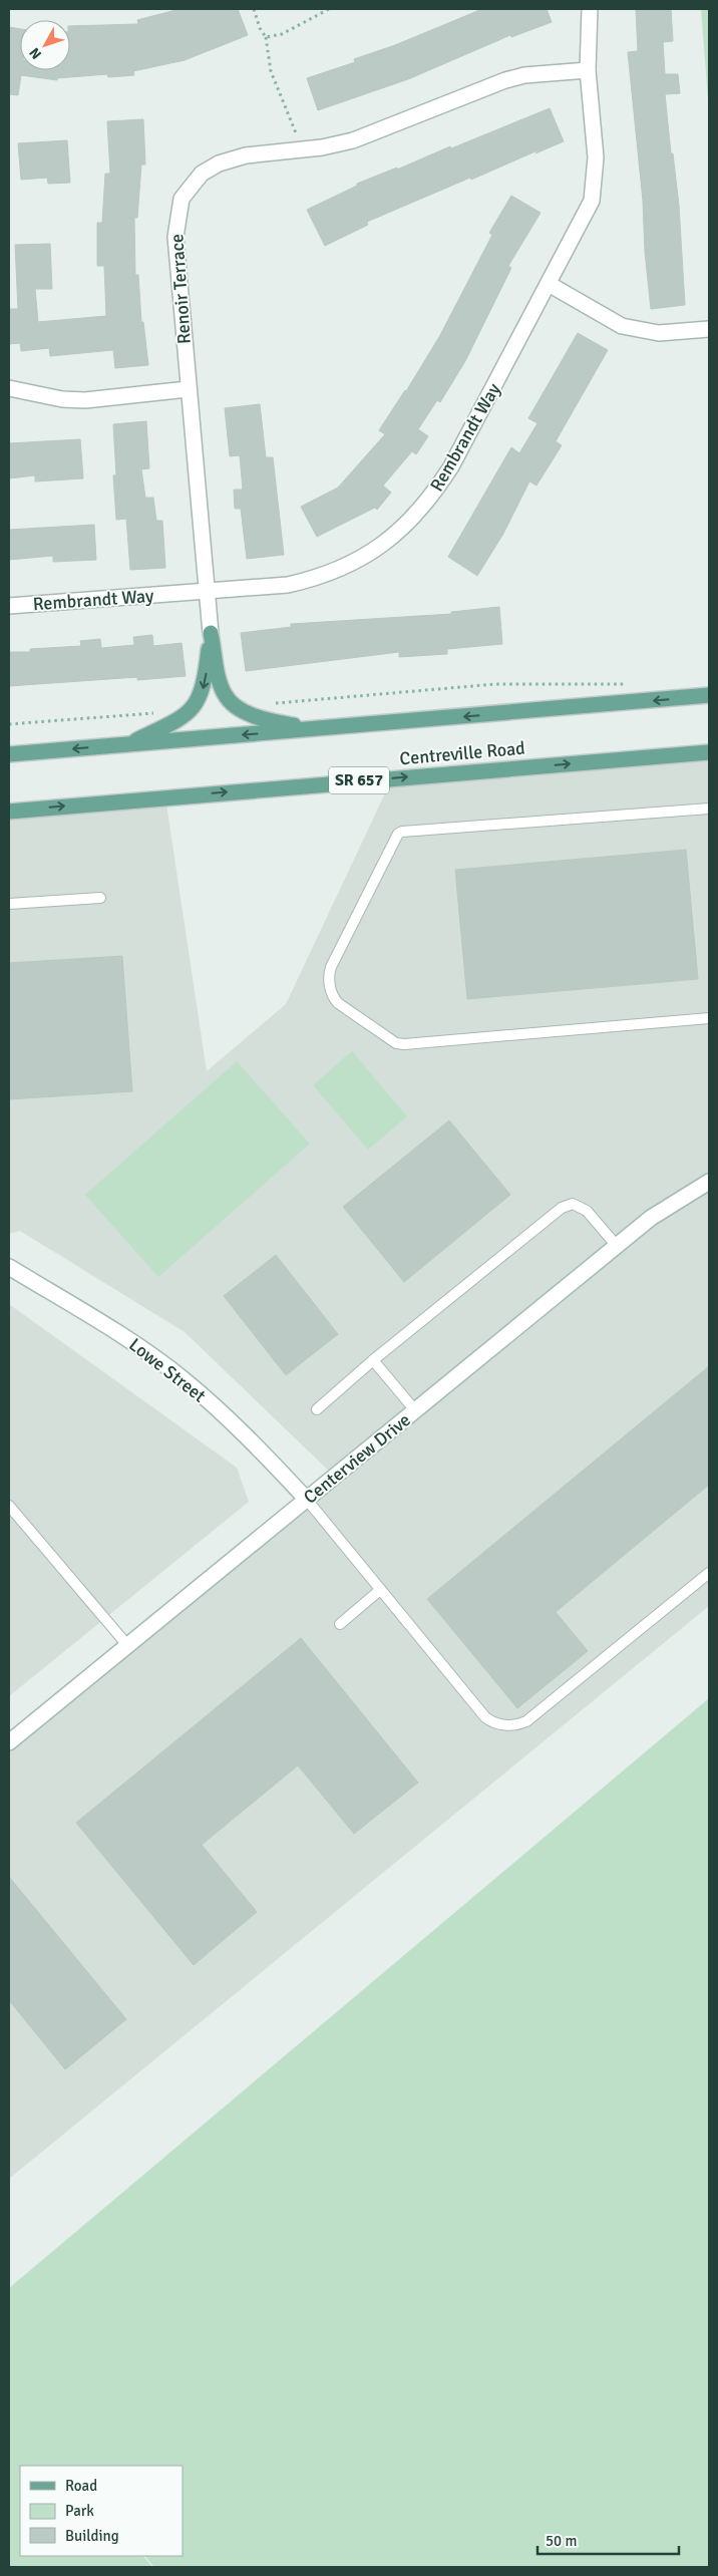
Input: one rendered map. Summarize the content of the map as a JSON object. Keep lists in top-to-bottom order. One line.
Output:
{"streets":{"main road":["Centreville Road","SR 657"],"street":["Renoir Terrace","Rembrandt Way","Lowe Street","Centerview Drive"]},"crossings":[["Renoir Terrace","Rembrandt Way"],["Lowe Street","Centerview Drive"]],"legend":["Road","Park","Building"],"scale_bar":"50 m","north":"bottom left"}
